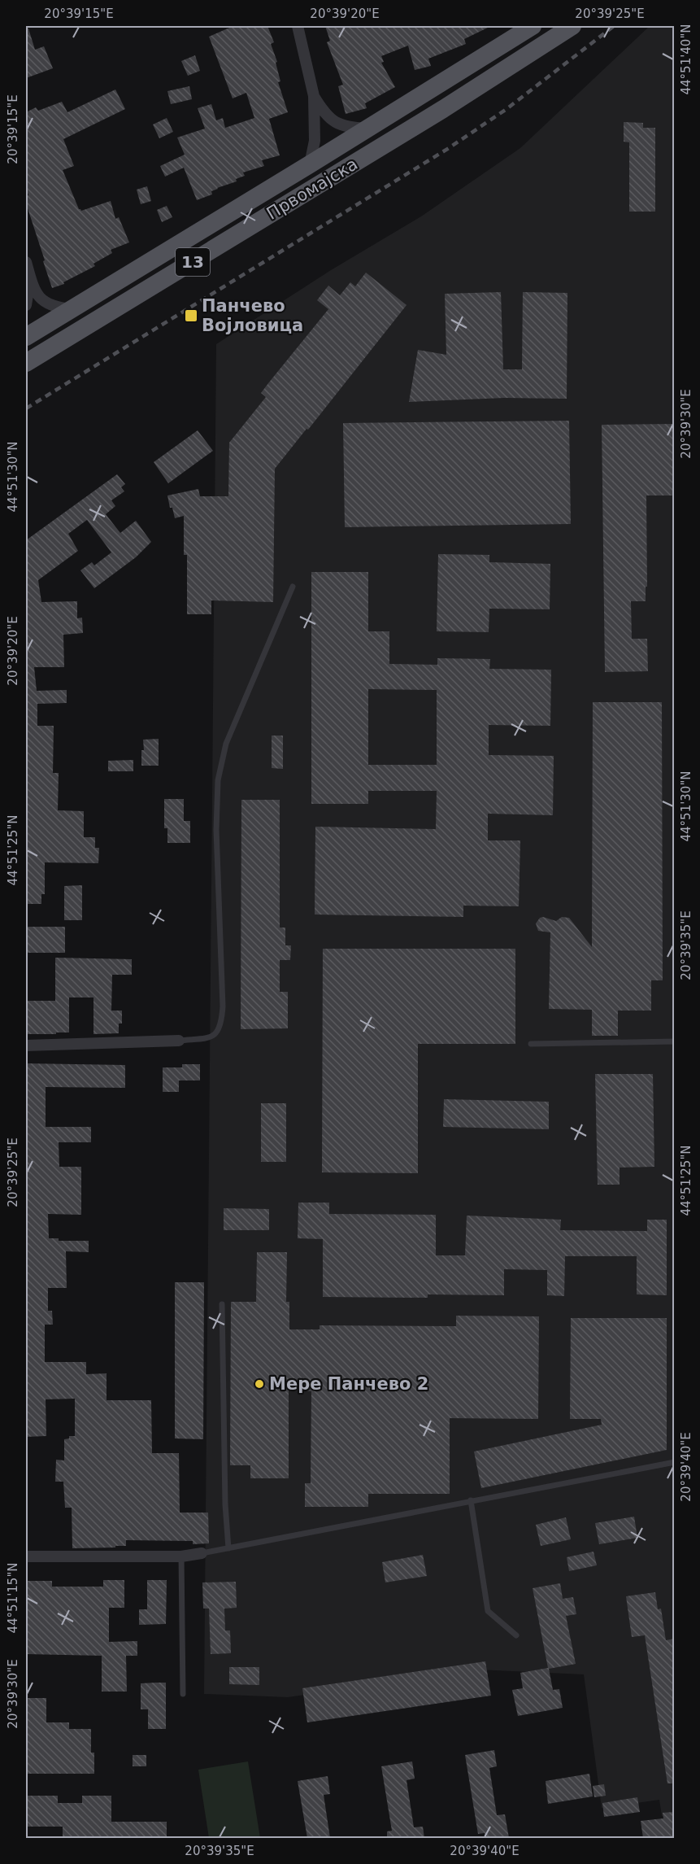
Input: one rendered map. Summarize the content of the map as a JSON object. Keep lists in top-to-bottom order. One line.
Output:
{"streets":{"main road":["Првомајска","13"]},"places":{"transit":["Панчево Војловица"],"other":["Мере Панчево 2"]},"coordinates":["20°39'15\"E","20°39'20\"E","20°39'25\"E","44°51'40\"N","20°39'30\"E","44°51'30\"N","44°51'25\"N","20°39'35\"E","20°39'40\"E","44°51'15\"N"]}
